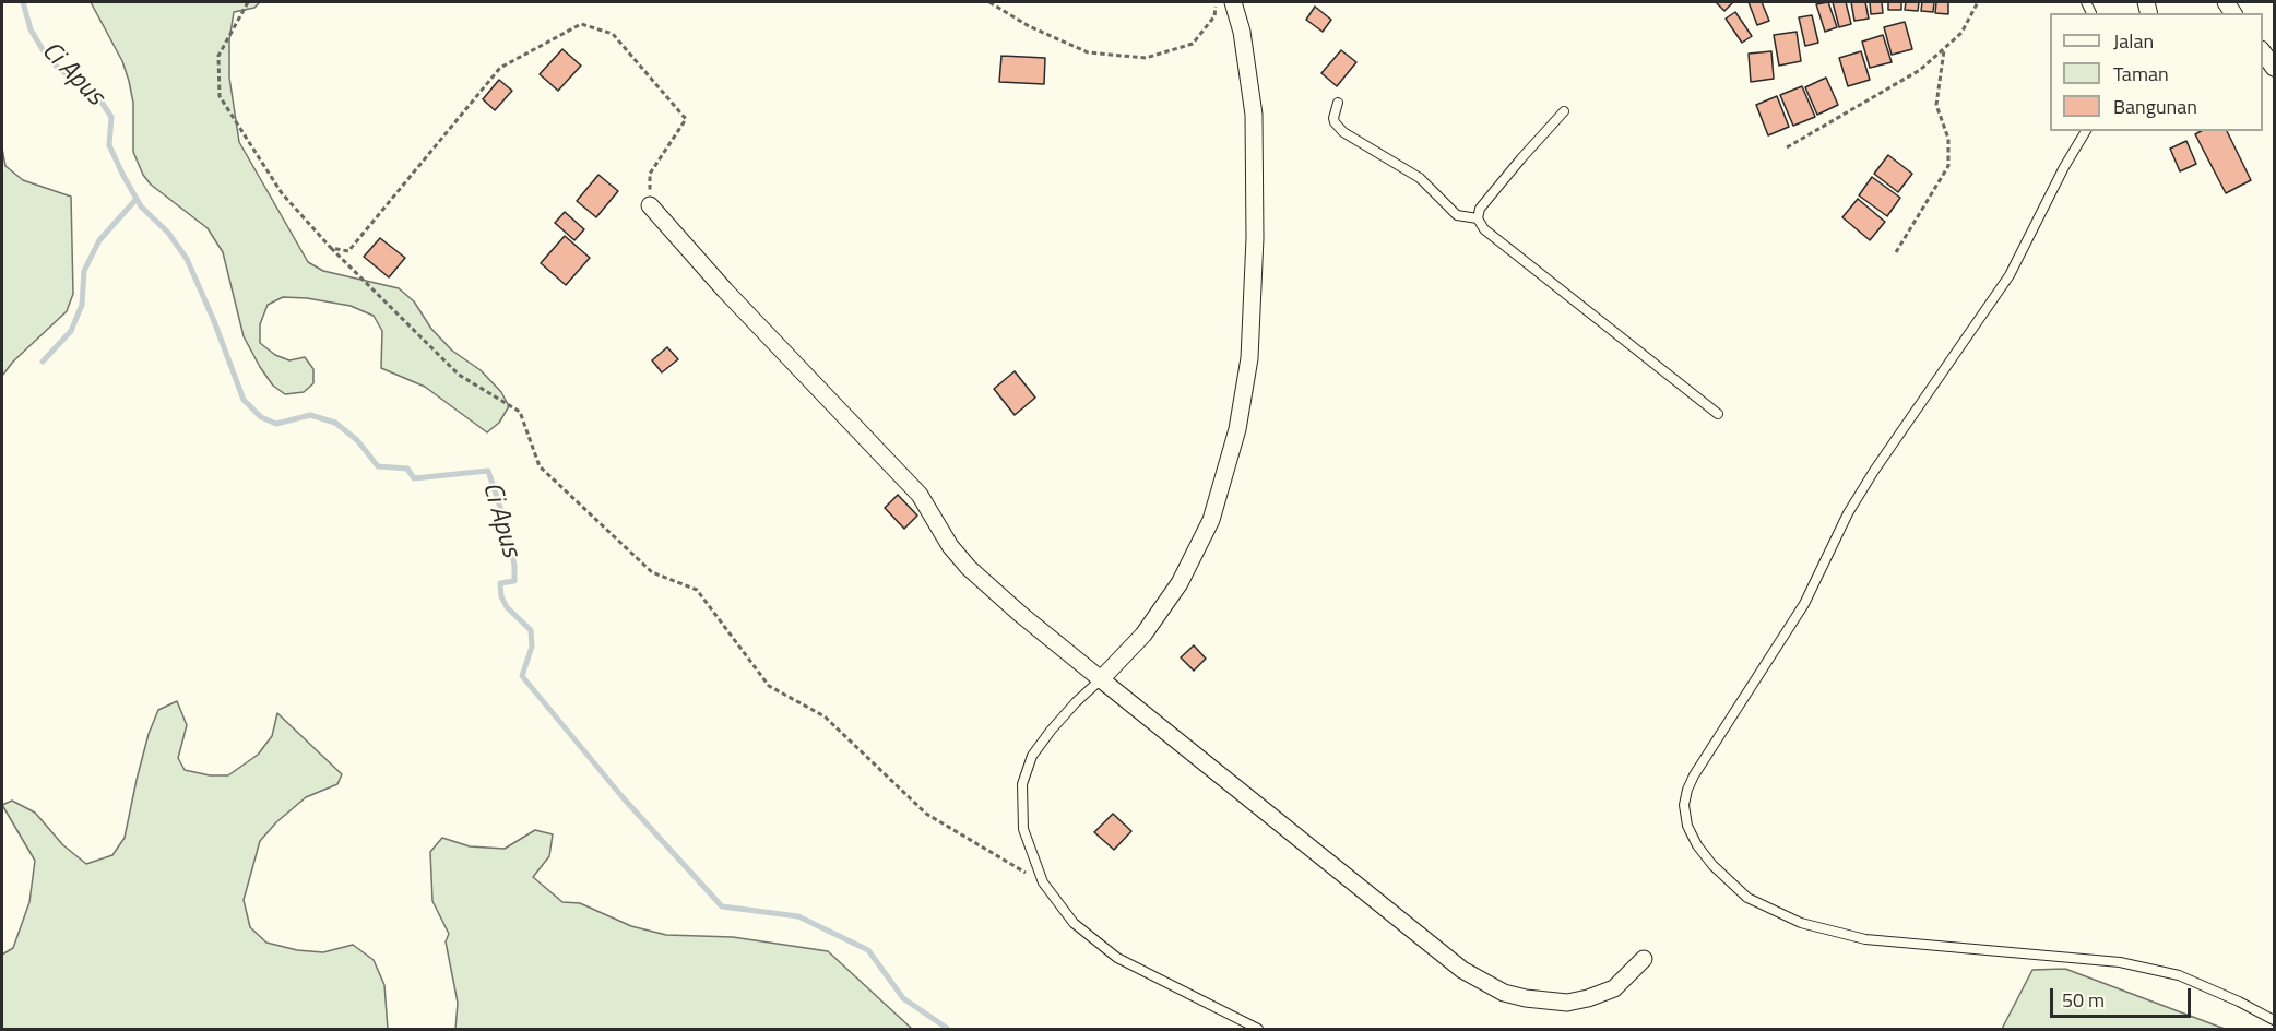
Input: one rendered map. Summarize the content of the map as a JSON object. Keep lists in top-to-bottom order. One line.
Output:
{"water":["Ci Apus"],"legend":["Jalan","Taman","Bangunan"],"scale_bar":"50 m"}
